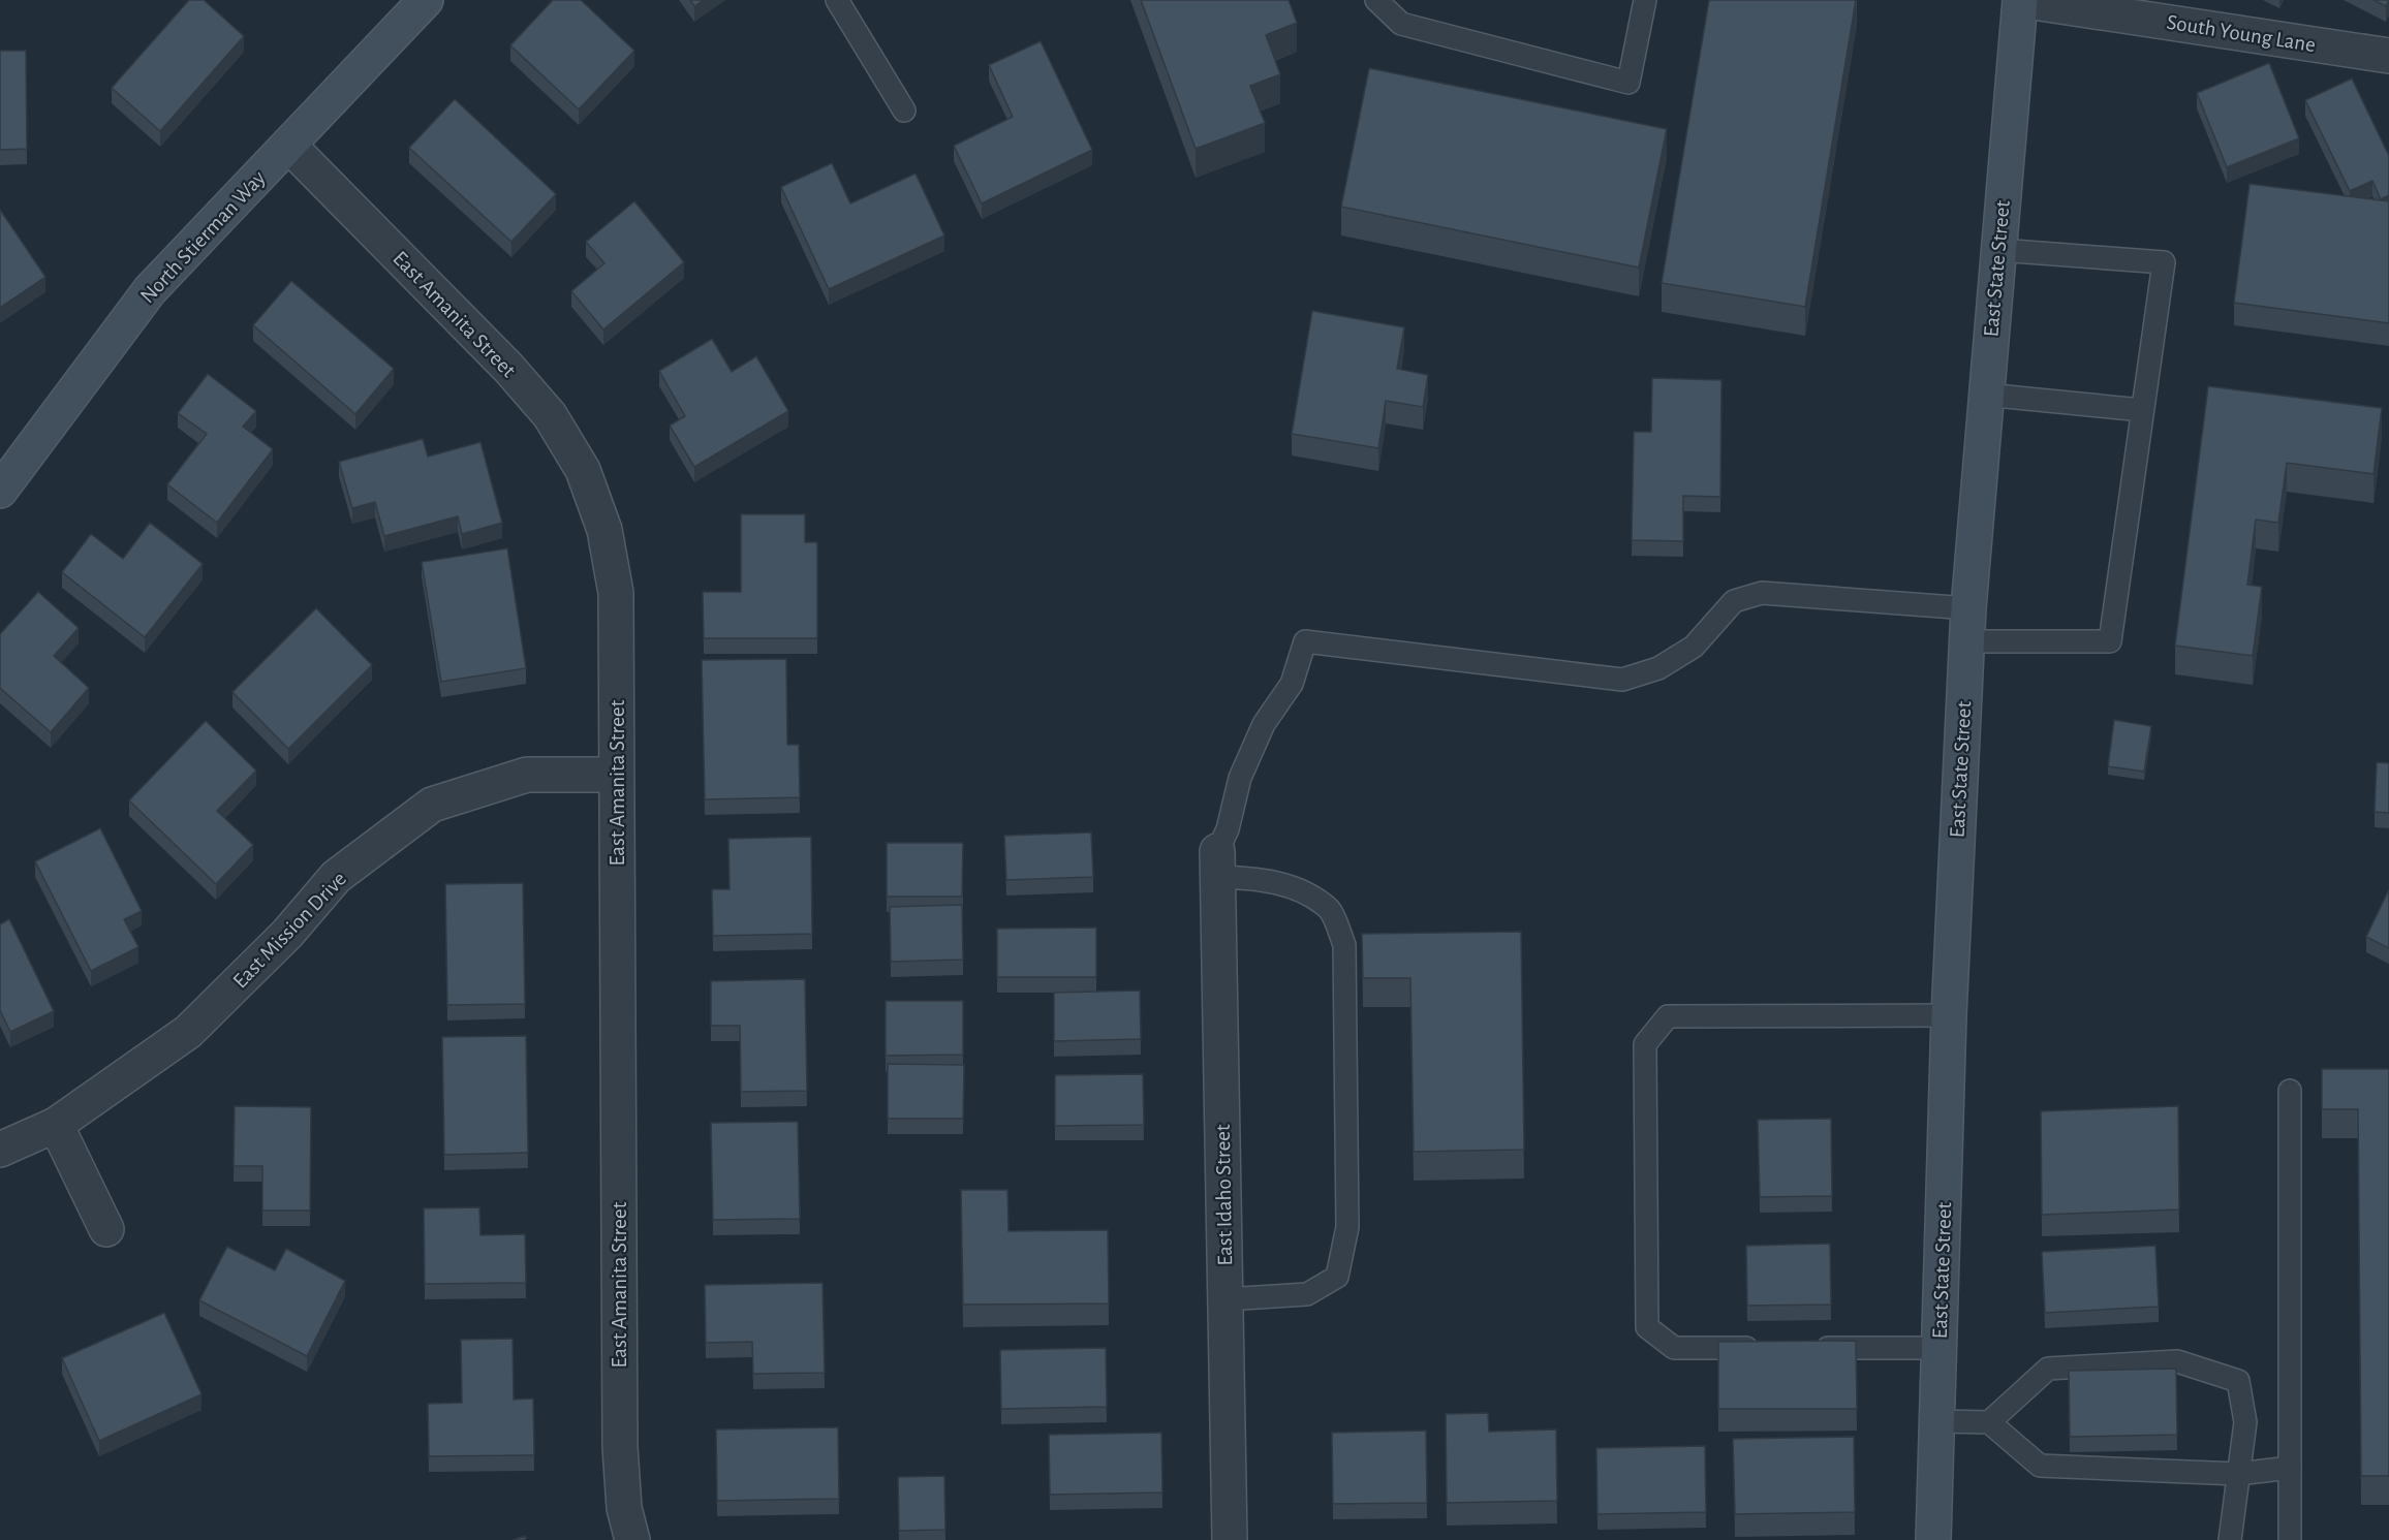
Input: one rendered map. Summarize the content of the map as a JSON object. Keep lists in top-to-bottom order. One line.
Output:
{"streets":{"main road":["North Stierman Way","East State Street"],"street":["South Young Lane","East Amanita Street","East Mission Drive","East Idaho Street"]},"crossings":[["South Young Lane","East State Street"],["North Stierman Way","East Amanita Street"],["East Amanita Street","East Mission Drive"]]}
